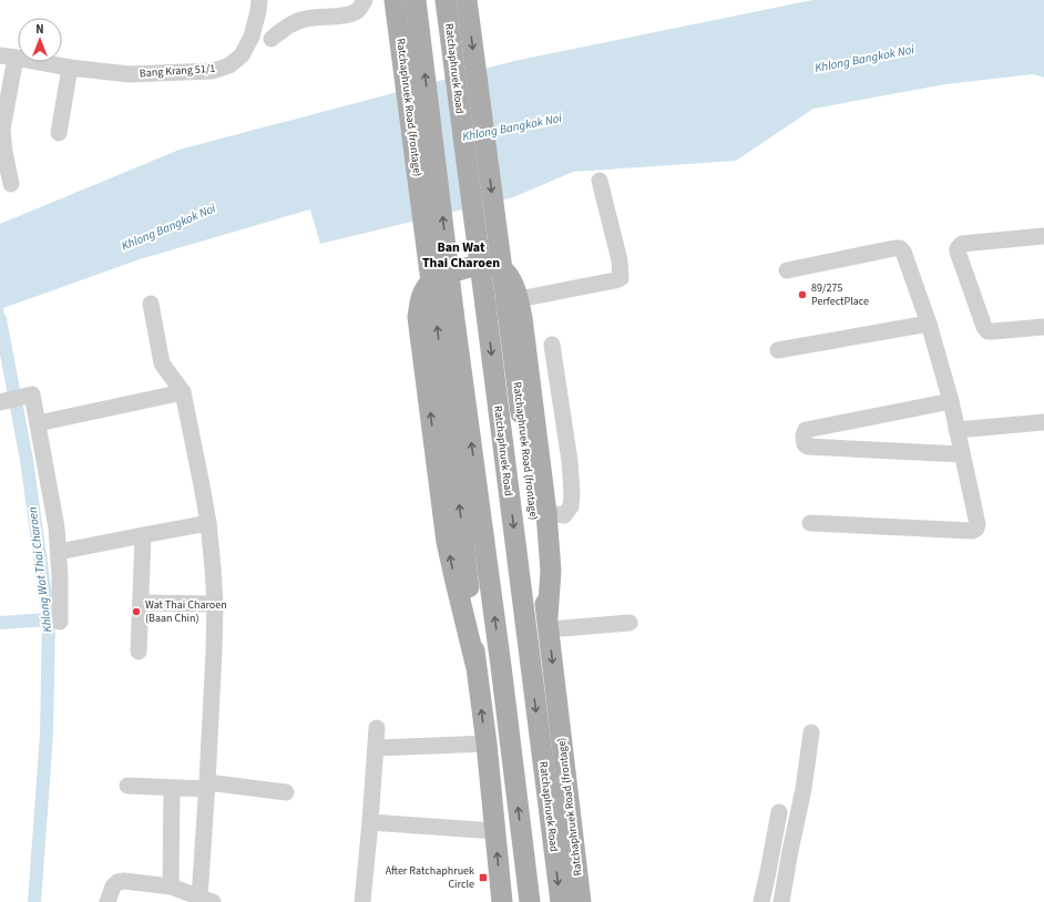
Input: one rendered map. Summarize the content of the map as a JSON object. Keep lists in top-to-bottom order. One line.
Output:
{"streets":{"main road":["Ratchaphruek Road","Ratchaphruek Road (frontage)"],"street":["Bang Krang 51/1"]},"districts":["Ban Wat Thai Charoen"],"water":["Khlong Bangkok Noi","Khlong Wat Thai Charoen"],"places":{"other":["89/275 PerfectPlace","Wat Thai Charoen (Baan Chin)"],"transit":["After Ratchaphruek Circle"]},"north":"top"}
